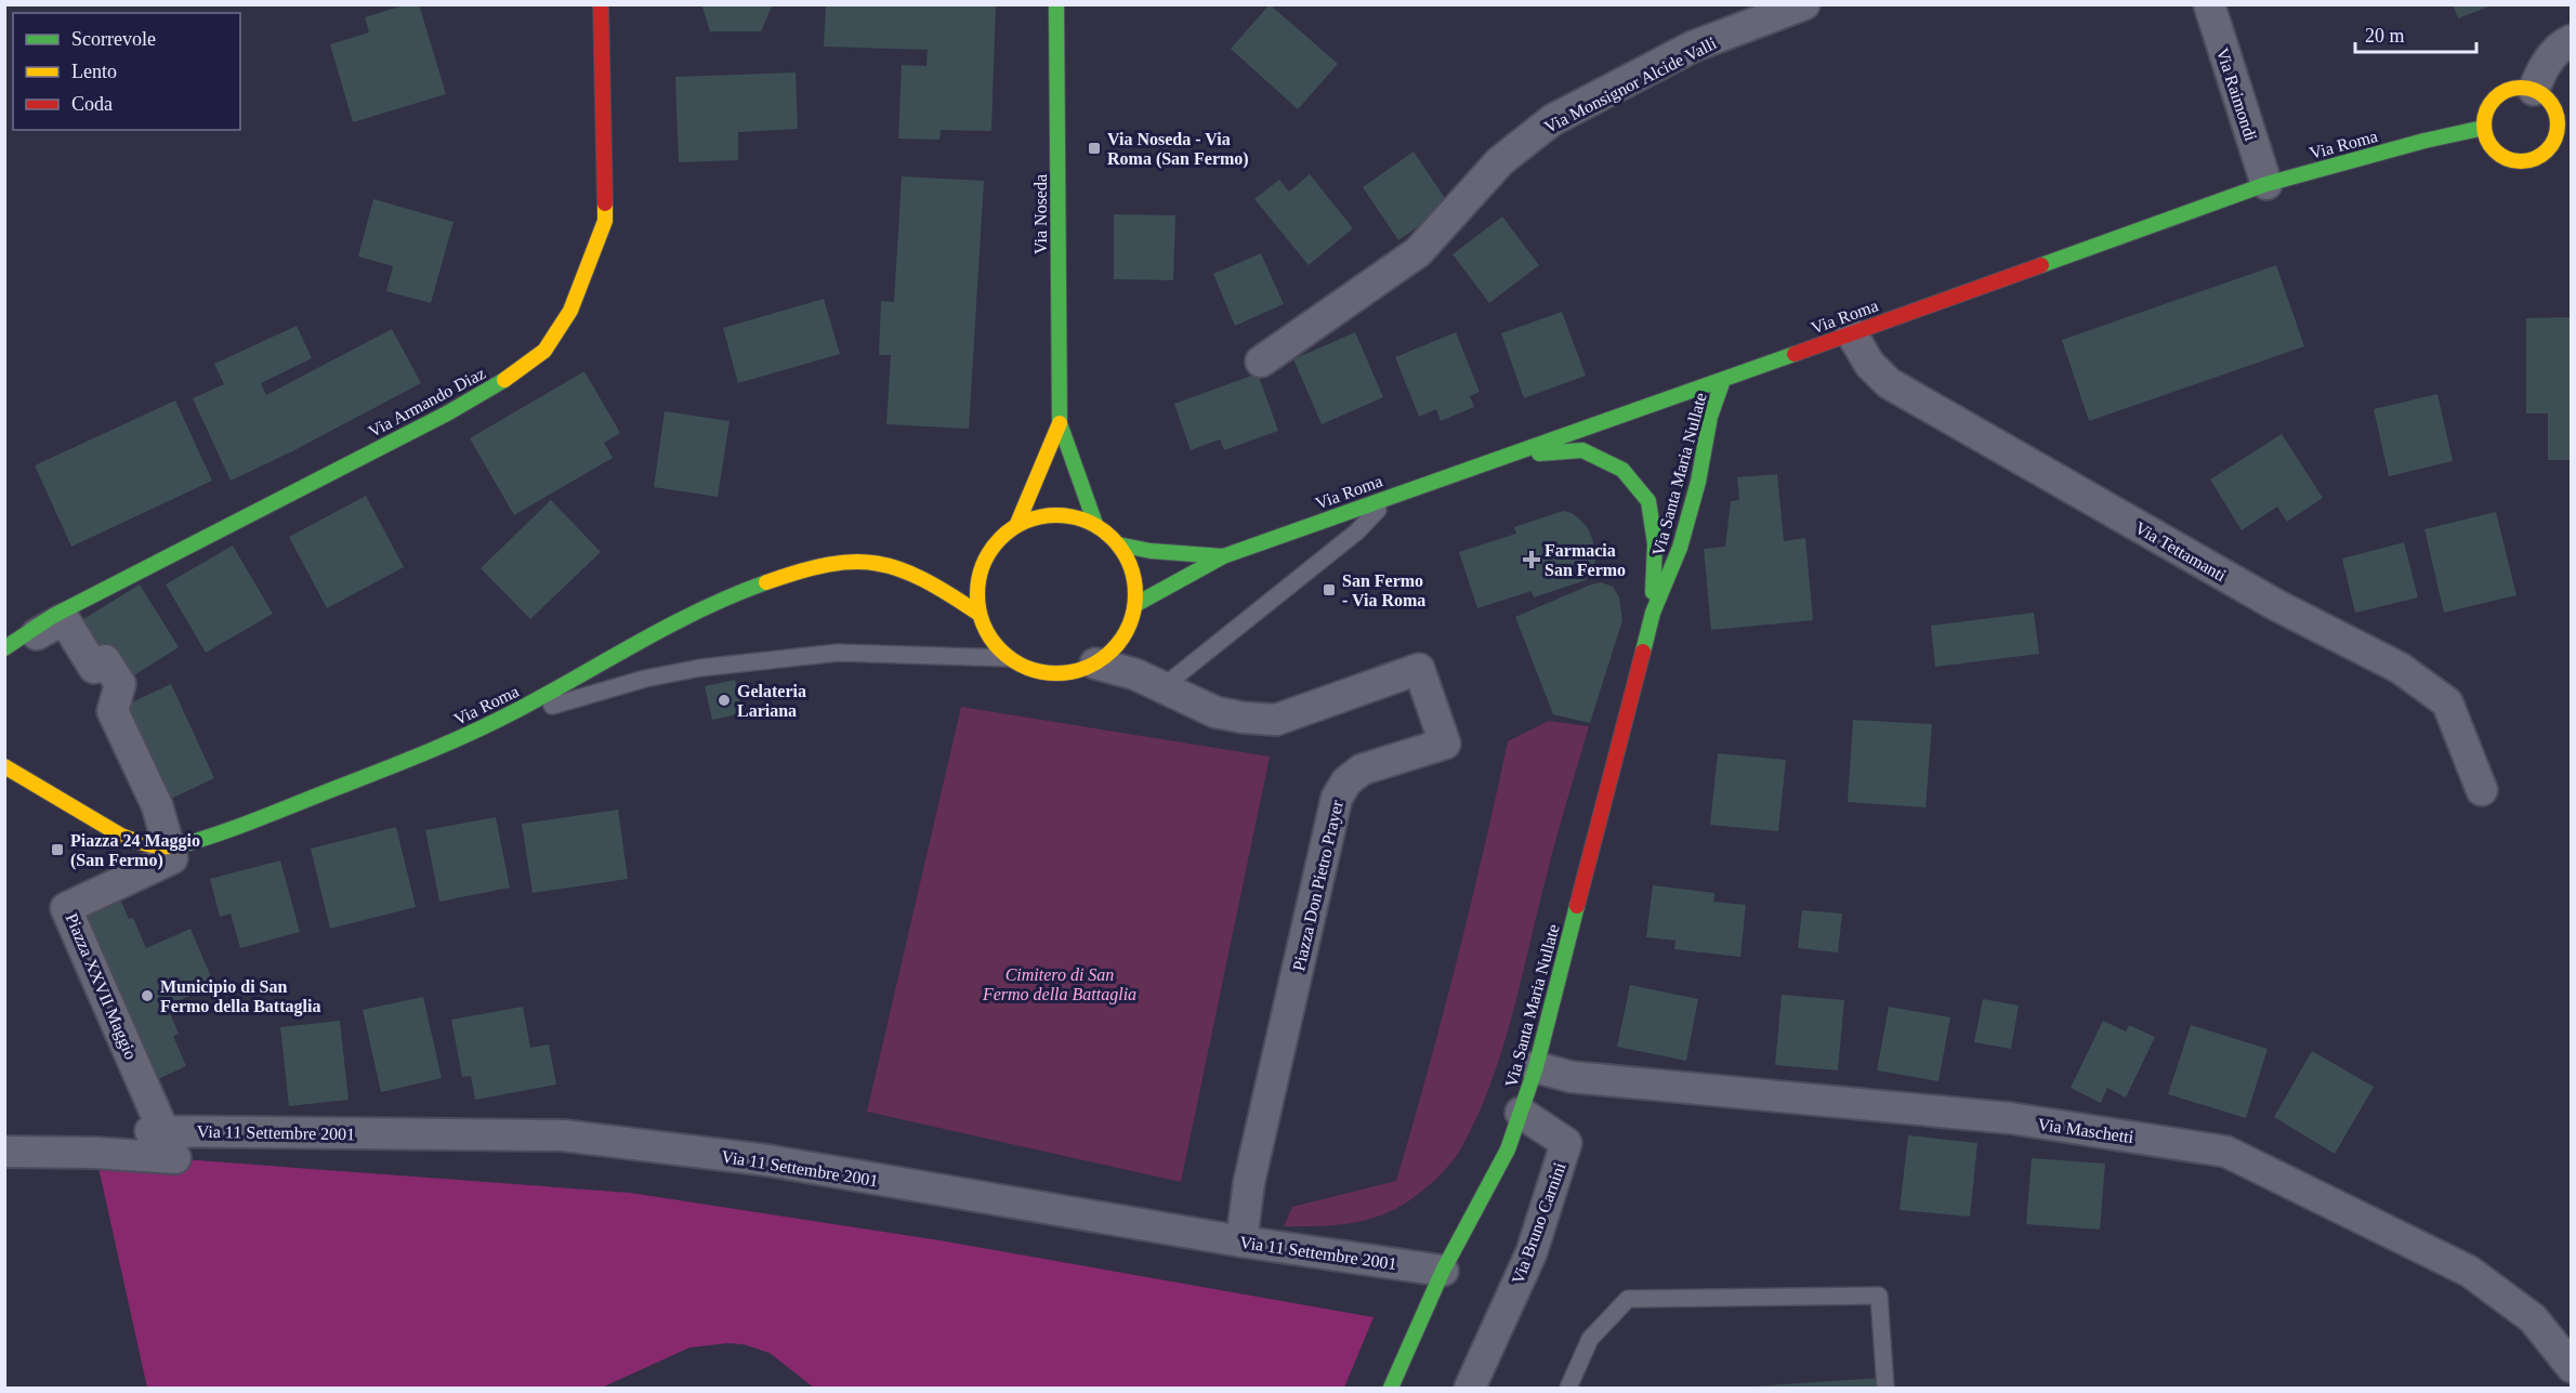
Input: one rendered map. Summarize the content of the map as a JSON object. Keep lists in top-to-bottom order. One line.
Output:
{"streets":{"main road":["Via Roma","Via Noseda","Via Armando Diaz","Via Santa Maria Nullate"],"street":["Via Monsignor Alcide Valli","Via Raimondi","Via Tettamanti","Piazza Don Pietro Prayer","Piazza XXVII Maggio","Via Maschetti","Via 11 Settembre 2001","Via Bruno Carnini"]},"crossings":[["Via Raimondi","Via Roma"],["Via Roma","Via Noseda"],["Via Roma","Via Santa Maria Nullate"],["Via Roma","Via Tettamanti"],["Via Roma","Piazza Don Pietro Prayer"],["Via Roma","Piazza XXVII Maggio"],["Via Noseda","Piazza Don Pietro Prayer"],["Via Santa Maria Nullate","Via Maschetti"],["Via Santa Maria Nullate","Via 11 Settembre 2001"],["Via Santa Maria Nullate","Via Bruno Carnini"],["Piazza Don Pietro Prayer","Via 11 Settembre 2001"],["Piazza XXVII Maggio","Via 11 Settembre 2001"]],"parks":["Cimitero di San Fermo della Battaglia"],"places":{"transit":["Via Noseda - Via Roma (San Fermo)","San Fermo - Via Roma","Piazza 24 Maggio (San Fermo)"],"health":["Farmacia San Fermo"],"other":["Gelateria Lariana","Municipio di San Fermo della Battaglia"]},"legend":["Scorrevole","Lento","Coda"],"scale_bar":"20 m"}
